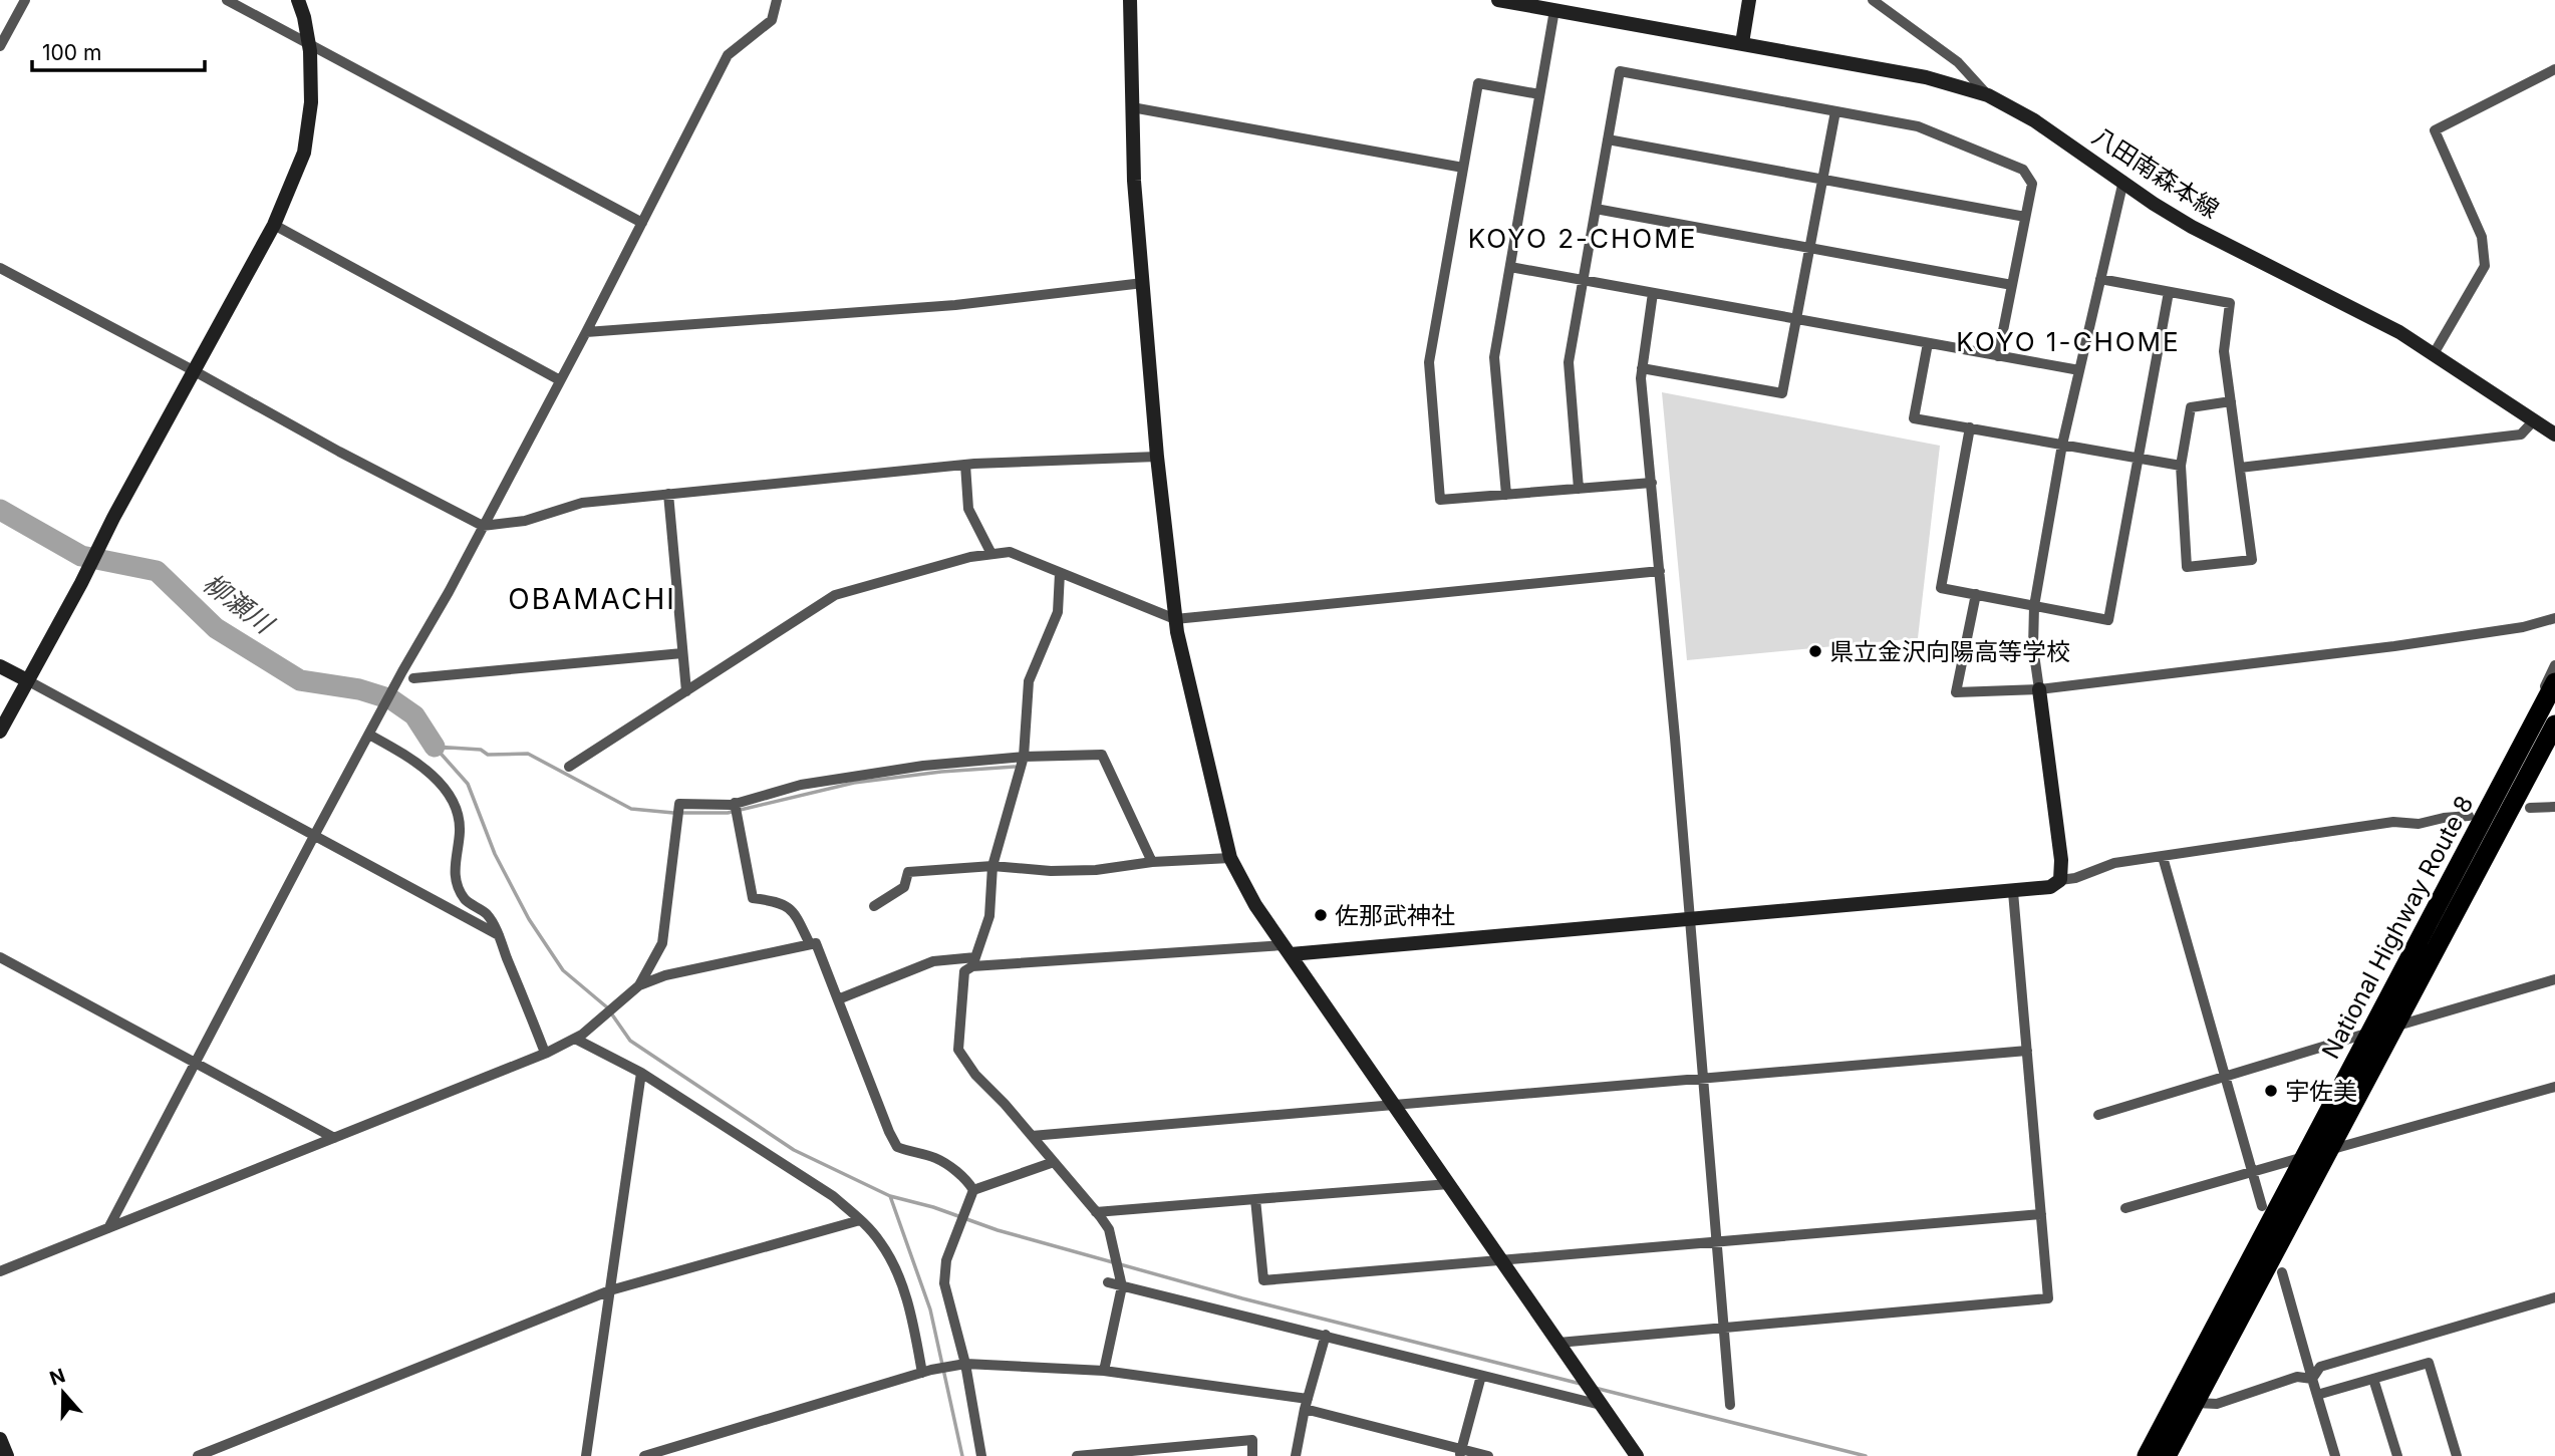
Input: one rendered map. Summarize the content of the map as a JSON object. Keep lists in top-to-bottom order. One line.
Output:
{"streets":{"highway":["National Highway Route 8"],"street":["八田南森本線"]},"districts":["KOYO 2-CHOME","KOYO 1-CHOME","OBAMACHI"],"water":["柳瀬川"],"places":["県立金沢向陽高等学校","佐那武神社","宇佐美"],"scale_bar":"100 m","north":"top"}
